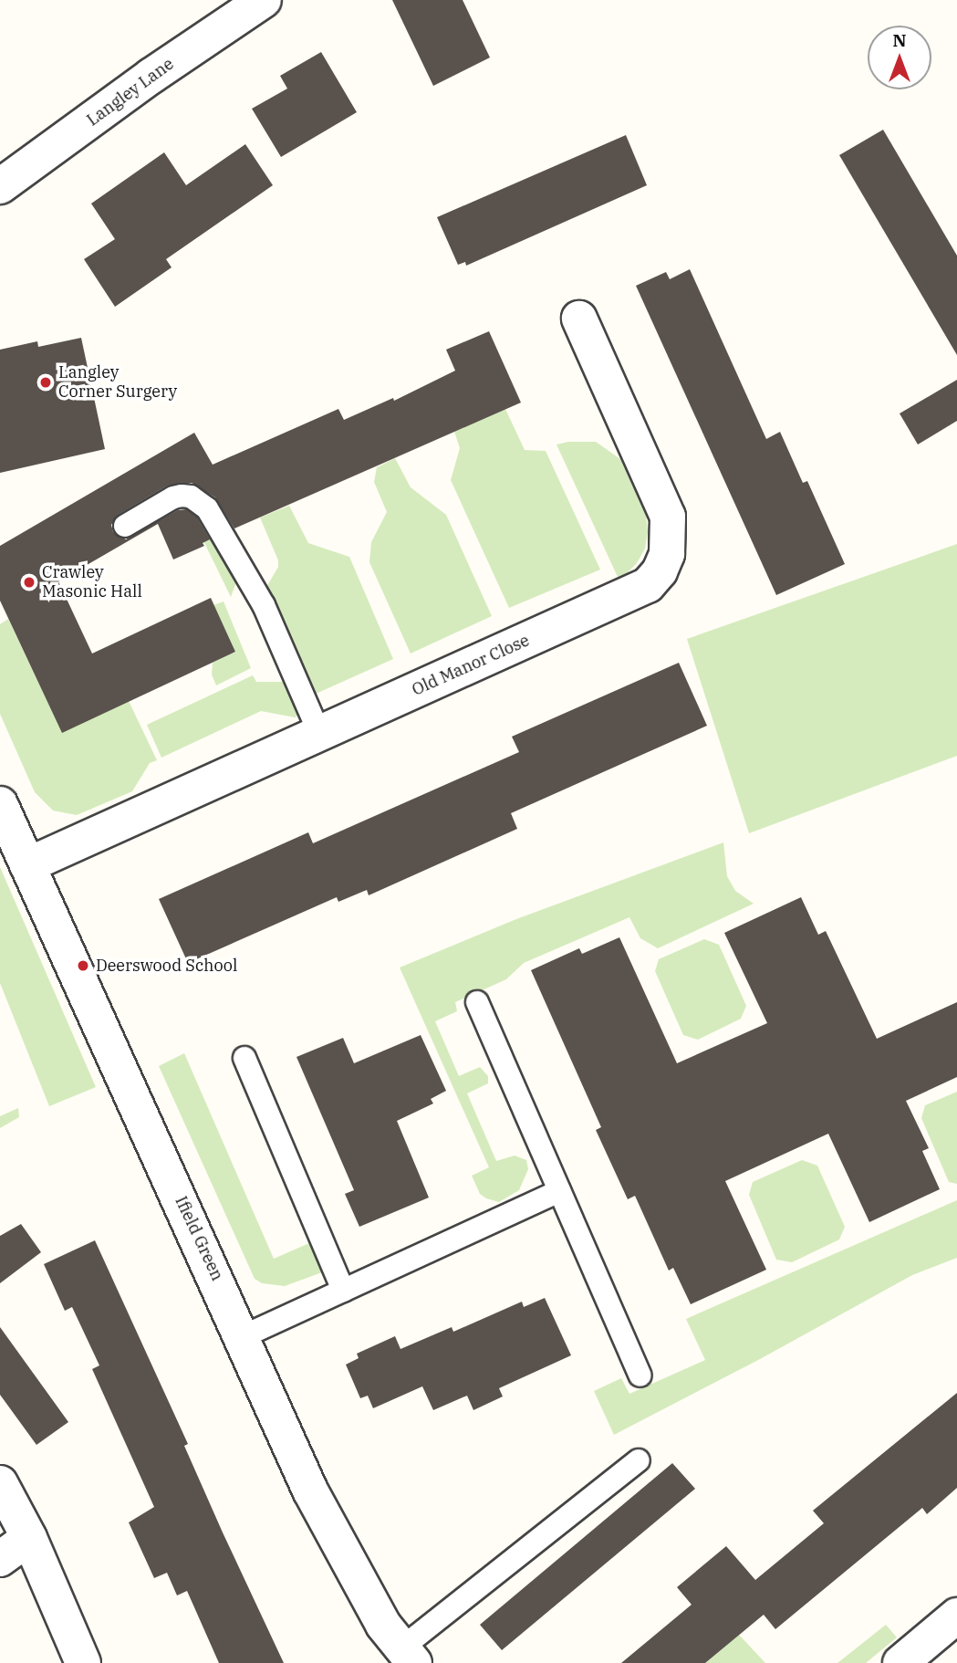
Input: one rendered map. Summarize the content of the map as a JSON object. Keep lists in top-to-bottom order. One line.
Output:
{"streets":{"street":["Langley Lane","Old Manor Close","Ifield Green"]},"crossings":[["Old Manor Close","Ifield Green"]],"places":["Langley Corner Surgery","Crawley Masonic Hall","Deerswood School"],"north":"top"}
